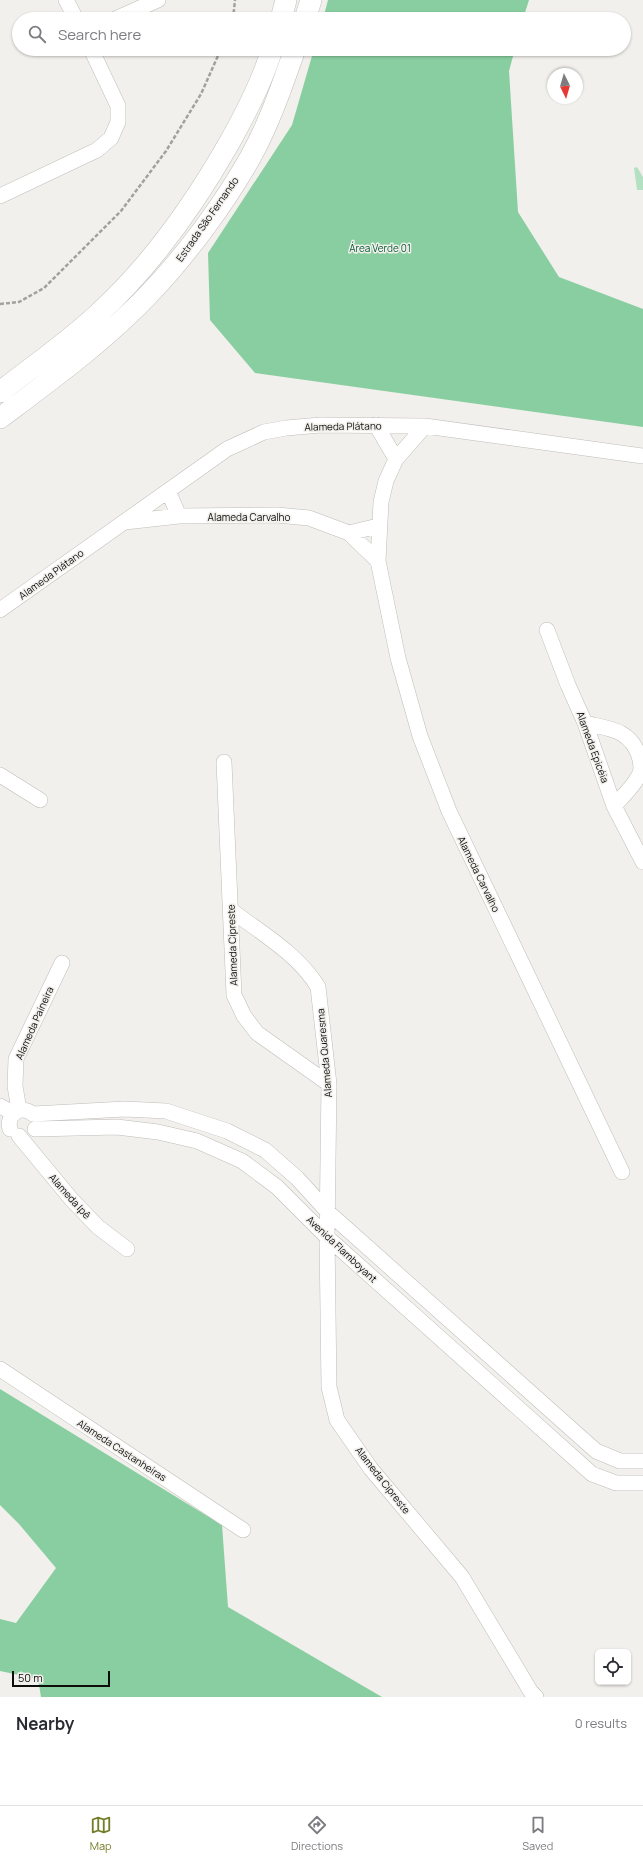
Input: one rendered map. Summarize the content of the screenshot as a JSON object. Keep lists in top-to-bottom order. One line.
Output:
{"streets":{"main road":["Estrada São Fernando"],"street":["Alameda Plátano","Alameda Carvalho","Alameda Epicéia","Alameda Cipreste","Alameda Paineira","Alameda Quaresma","Alameda Ipê","Avenida Flamboyant","Alameda Castanheiras"]},"crossings":[["Alameda Plátano","Alameda Carvalho"],["Alameda Cipreste","Alameda Quaresma"],["Alameda Cipreste","Avenida Flamboyant"],["Alameda Paineira","Avenida Flamboyant"],["Alameda Quaresma","Avenida Flamboyant"],["Alameda Ipê","Avenida Flamboyant"]],"parks":["Área Verde 01"],"scale_bar":"50 m","north":"bottom","page":{"search":"Search here","scale":"50 m","heading":["Nearby","0 results"],"nav":["Map","Directions","Saved"]}}
